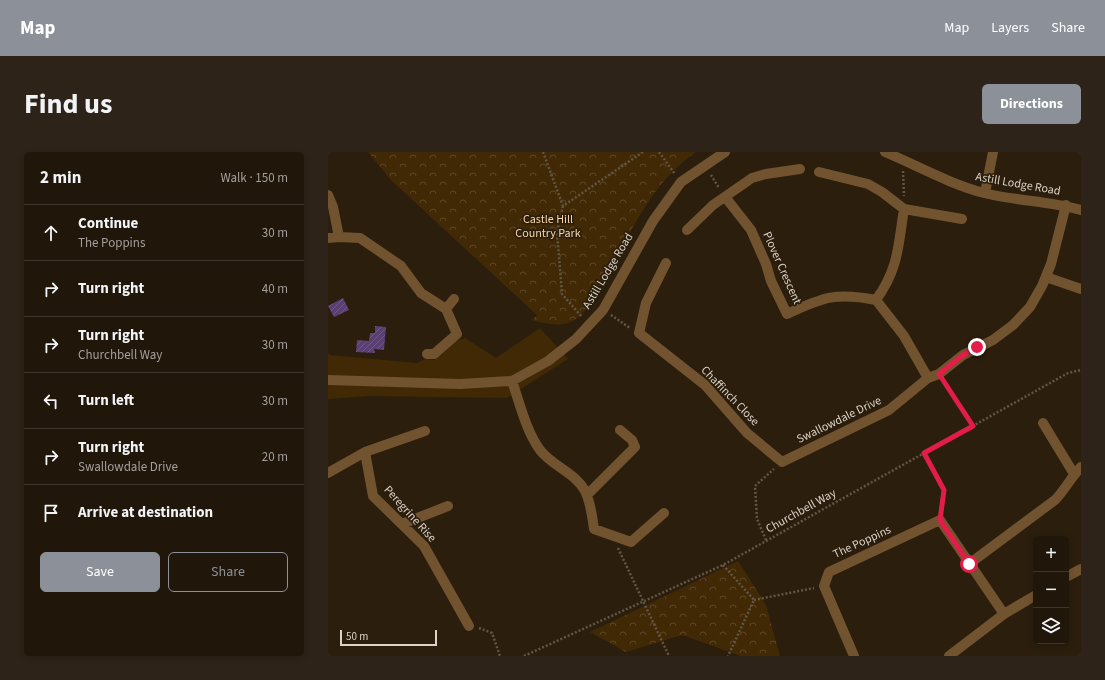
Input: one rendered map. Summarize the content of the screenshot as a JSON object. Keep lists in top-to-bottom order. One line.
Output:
{"streets":{"street":["Astill Lodge Road","Plover Crescent","Chaffinch Close","Swallowdale Drive","Peregrine Rise","The Poppins"],"path":["Churchbell Way"]},"crossings":[["Astill Lodge Road","Swallowdale Drive"],["Chaffinch Close","Swallowdale Drive"]],"parks":["Castle Hill Country Park"],"scale_bar":"50 m","page":{"header":"Map","nav":["Map","Layers","Share"],"title":"Find us","buttons":["Directions",["Save","Share"]],"heading":["2 min","Walk · 150 m"],"list":[["Continue","The Poppins","30 m"],["Turn right","40 m"],["Turn right","Churchbell Way","30 m"],["Turn left","30 m"],["Turn right","Swallowdale Drive","20 m"],"Arrive at destination"],"map_buttons":["+","−"],"scale":"50 m"}}
